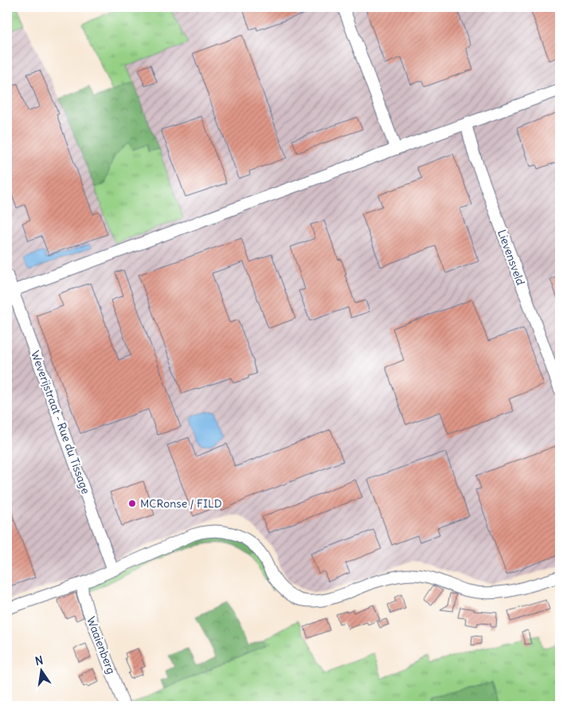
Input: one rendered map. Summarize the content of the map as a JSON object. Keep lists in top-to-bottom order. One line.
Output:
{"streets":{"street":["Lievensveld","Weverijstraat - Rue du Tissage","Waaienberg"]},"places":["MCRonse / FILD"],"north":"top"}
